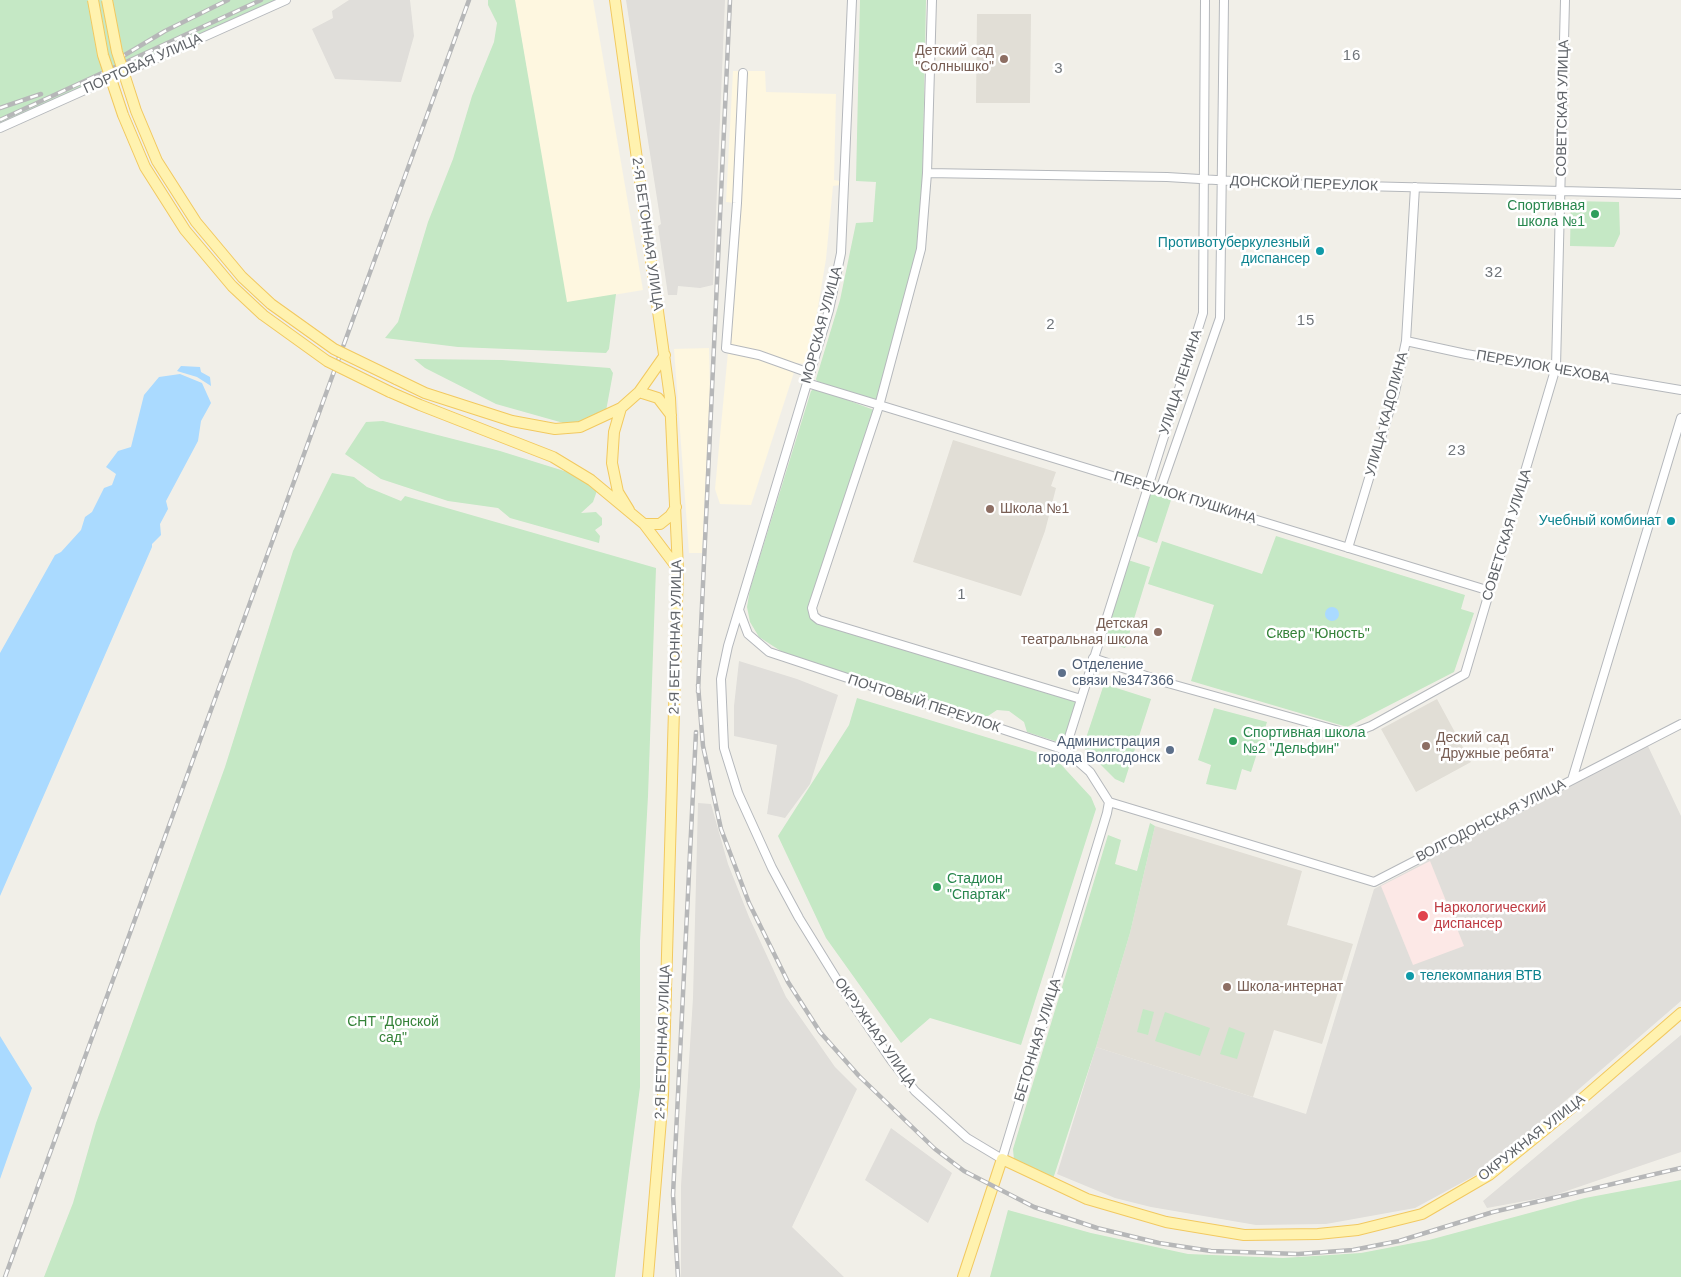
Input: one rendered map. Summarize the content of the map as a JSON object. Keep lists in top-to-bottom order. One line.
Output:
{"streets":{"main road":["2-Я БЕТОННАЯ УЛИЦА","ОКРУЖНАЯ УЛИЦА","БЕТОННАЯ УЛИЦА"],"street":["ПОРТОВАЯ УЛИЦА","СОВЕТСКАЯ УЛИЦА","ДОНСКОЙ ПЕРЕУЛОК","МОРСКАЯ УЛИЦА","ПЕРЕУЛОК ЧЕХОВА","УЛИЦА ЛЕНИНА","УЛИЦА КАДОЛИНА","ПЕРЕУЛОК ПУШКИНА","ПОЧТОВЫЙ ПЕРЕУЛОК","ВОЛГОДОНСКАЯ УЛИЦА"]},"crossings":[["СОВЕТСКАЯ УЛИЦА","ДОНСКОЙ ПЕРЕУЛОК"],["СОВЕТСКАЯ УЛИЦА","ПЕРЕУЛОК ЧЕХОВА"],["СОВЕТСКАЯ УЛИЦА","УЛИЦА ЛЕНИНА"],["СОВЕТСКАЯ УЛИЦА","ПЕРЕУЛОК ПУШКИНА"],["ДОНСКОЙ ПЕРЕУЛОК","УЛИЦА ЛЕНИНА"],["ДОНСКОЙ ПЕРЕУЛОК","УЛИЦА КАДОЛИНА"],["МОРСКАЯ УЛИЦА","ПЕРЕУЛОК ПУШКИНА"],["МОРСКАЯ УЛИЦА","ПОЧТОВЫЙ ПЕРЕУЛОК"],["МОРСКАЯ УЛИЦА","ОКРУЖНАЯ УЛИЦА"],["ПЕРЕУЛОК ЧЕХОВА","УЛИЦА КАДОЛИНА"],["УЛИЦА ЛЕНИНА","ПЕРЕУЛОК ПУШКИНА"],["УЛИЦА ЛЕНИНА","ПОЧТОВЫЙ ПЕРЕУЛОК"],["УЛИЦА КАДОЛИНА","ПЕРЕУЛОК ПУШКИНА"],["ПОЧТОВЫЙ ПЕРЕУЛОК","ВОЛГОДОНСКАЯ УЛИЦА"],["ПОЧТОВЫЙ ПЕРЕУЛОК","ОКРУЖНАЯ УЛИЦА"],["ПОЧТОВЫЙ ПЕРЕУЛОК","БЕТОННАЯ УЛИЦА"],["ВОЛГОДОНСКАЯ УЛИЦА","БЕТОННАЯ УЛИЦА"],["ОКРУЖНАЯ УЛИЦА","БЕТОННАЯ УЛИЦА"]],"districts":["16","3","32","15","2","23","1"],"parks":["Сквер \"Юность\"","СНТ \"Донской сад\""],"places":["Детский сад \"Солнышко\"","Спортивная школа №1","Противотуберкулезный диспансер","Школа №1","Учебный комбинат","Детская театральная школа","Отделение связи №347366","Спортивная школа №2 \"Дельфин\"","Деский сад \"Дружные ребята\"","Администрация города Волгодонск","Стадион \"Спартак\"","Наркологический диспансер","телекомпания ВТВ","Школа-интернат"]}
